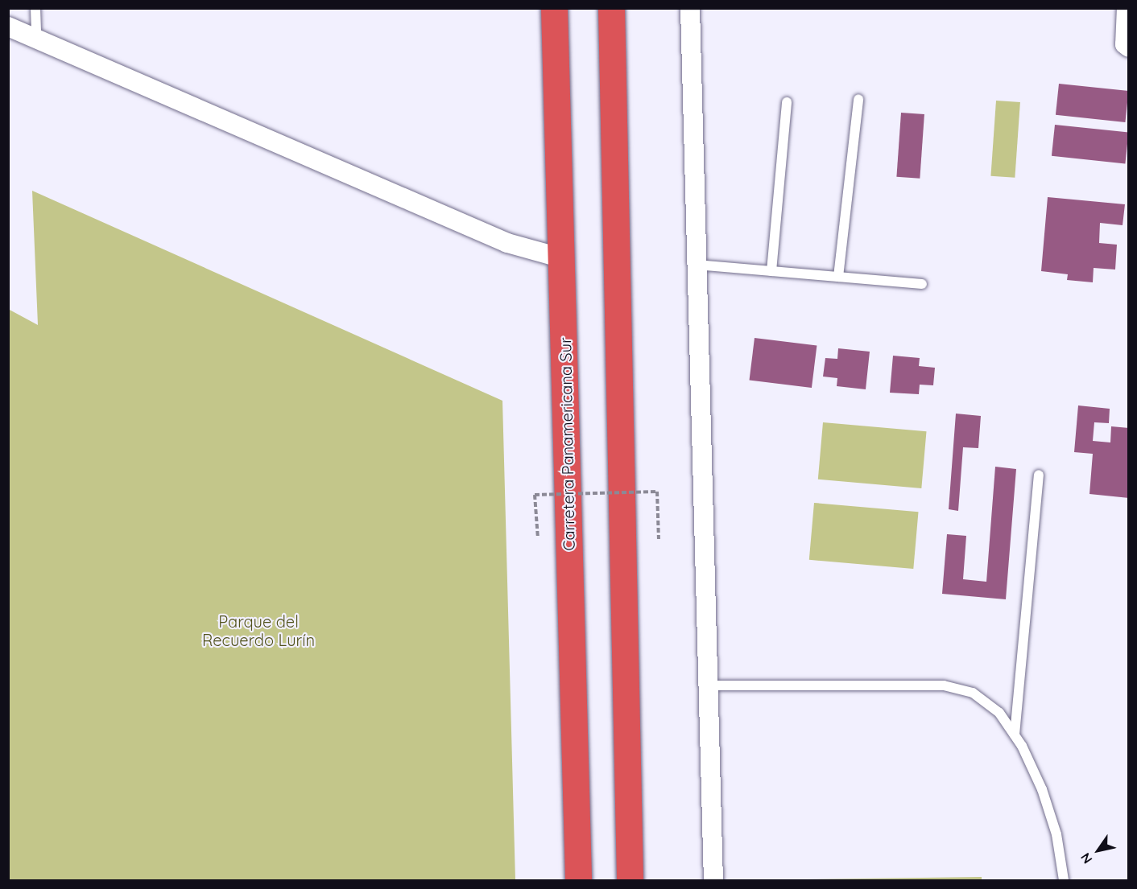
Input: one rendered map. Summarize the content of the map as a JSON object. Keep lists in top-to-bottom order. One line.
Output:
{"streets":{"highway":["Carretera Panamericana Sur"]},"parks":["Parque del Recuerdo Lurín"],"north":"bottom left"}
